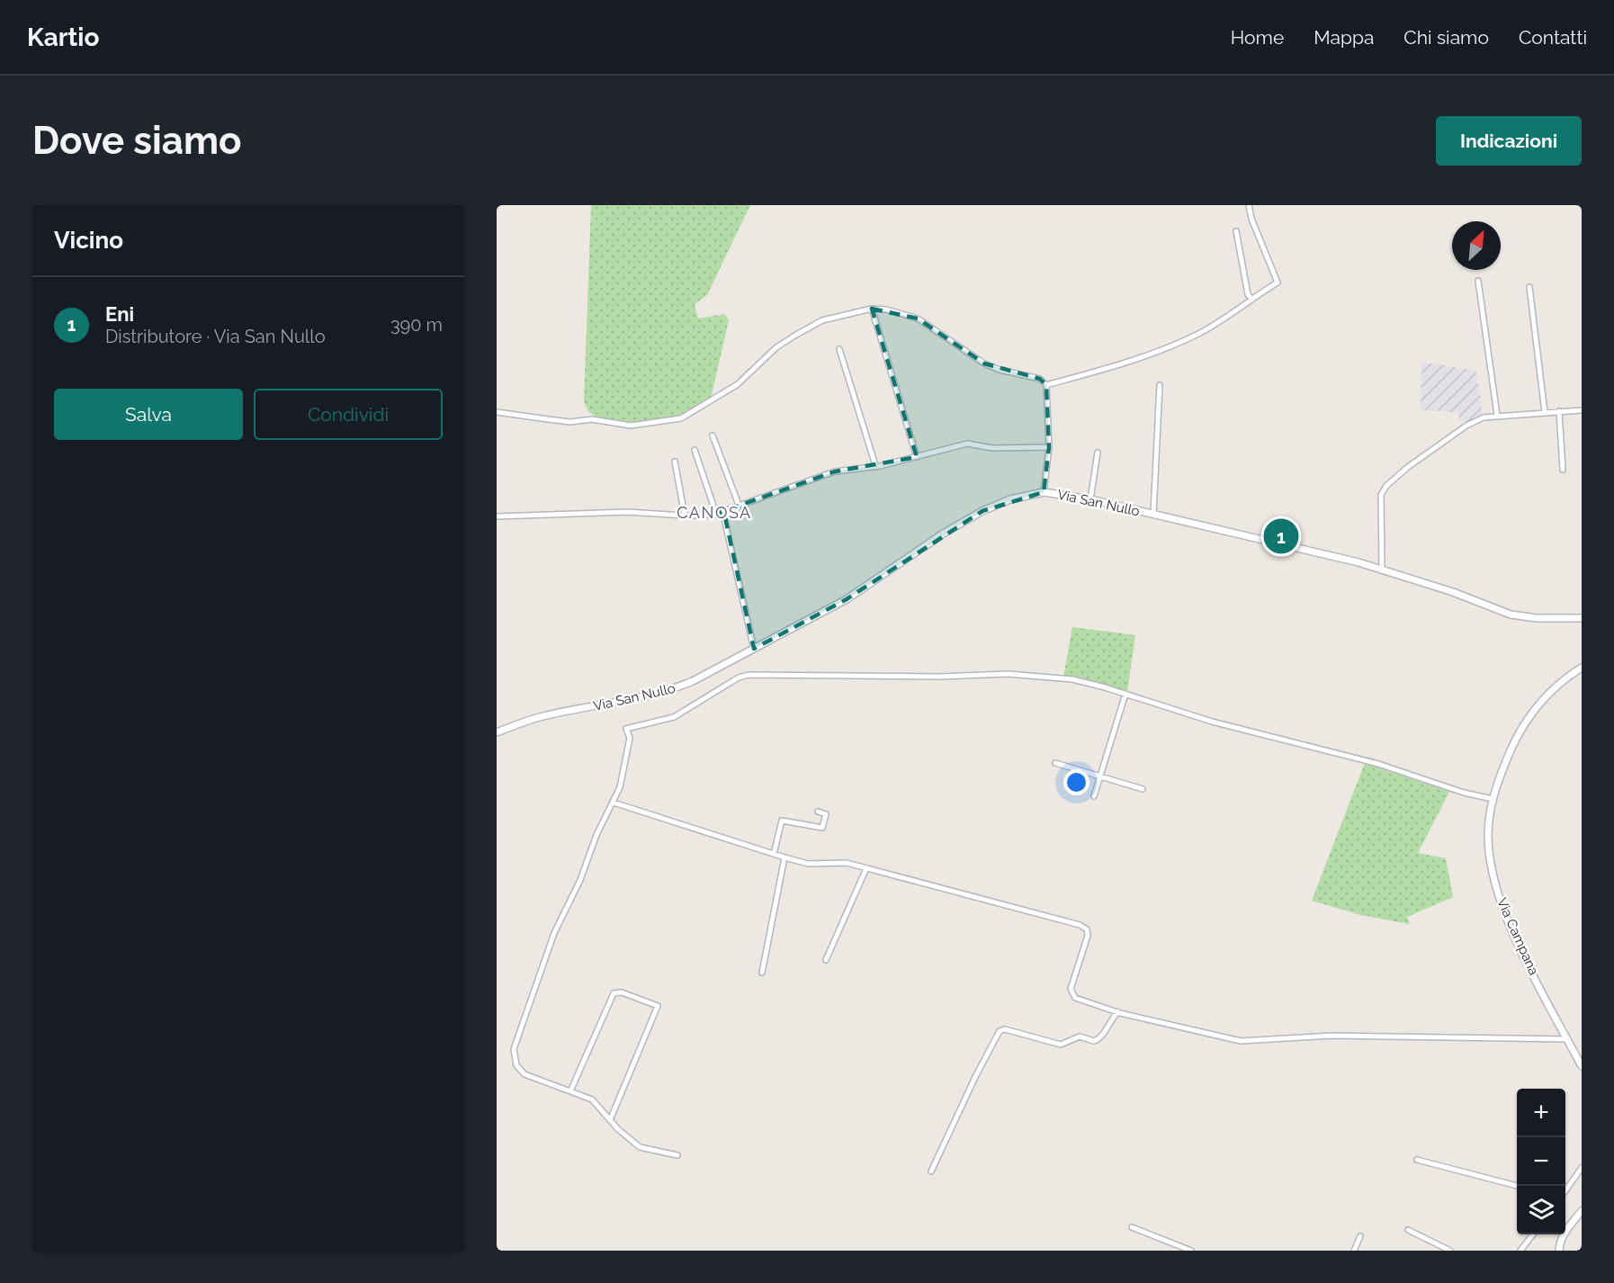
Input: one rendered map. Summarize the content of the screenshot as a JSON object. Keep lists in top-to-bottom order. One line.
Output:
{"streets":{"street":["Via San Nullo","Via Campana"]},"districts":["CANOSA"],"north":"top right","page":{"header":"Kartio","nav":["Home","Mappa","Chi siamo","Contatti"],"buttons":["Indicazioni",["Salva","Condividi"]],"title":"Dove siamo","heading":"Vicino","list":[{"mark":"1","name":"Eni","note":"Distributore · Via San Nullo","value":"390 m"}],"pins":"1","map_buttons":["+","−"]}}
